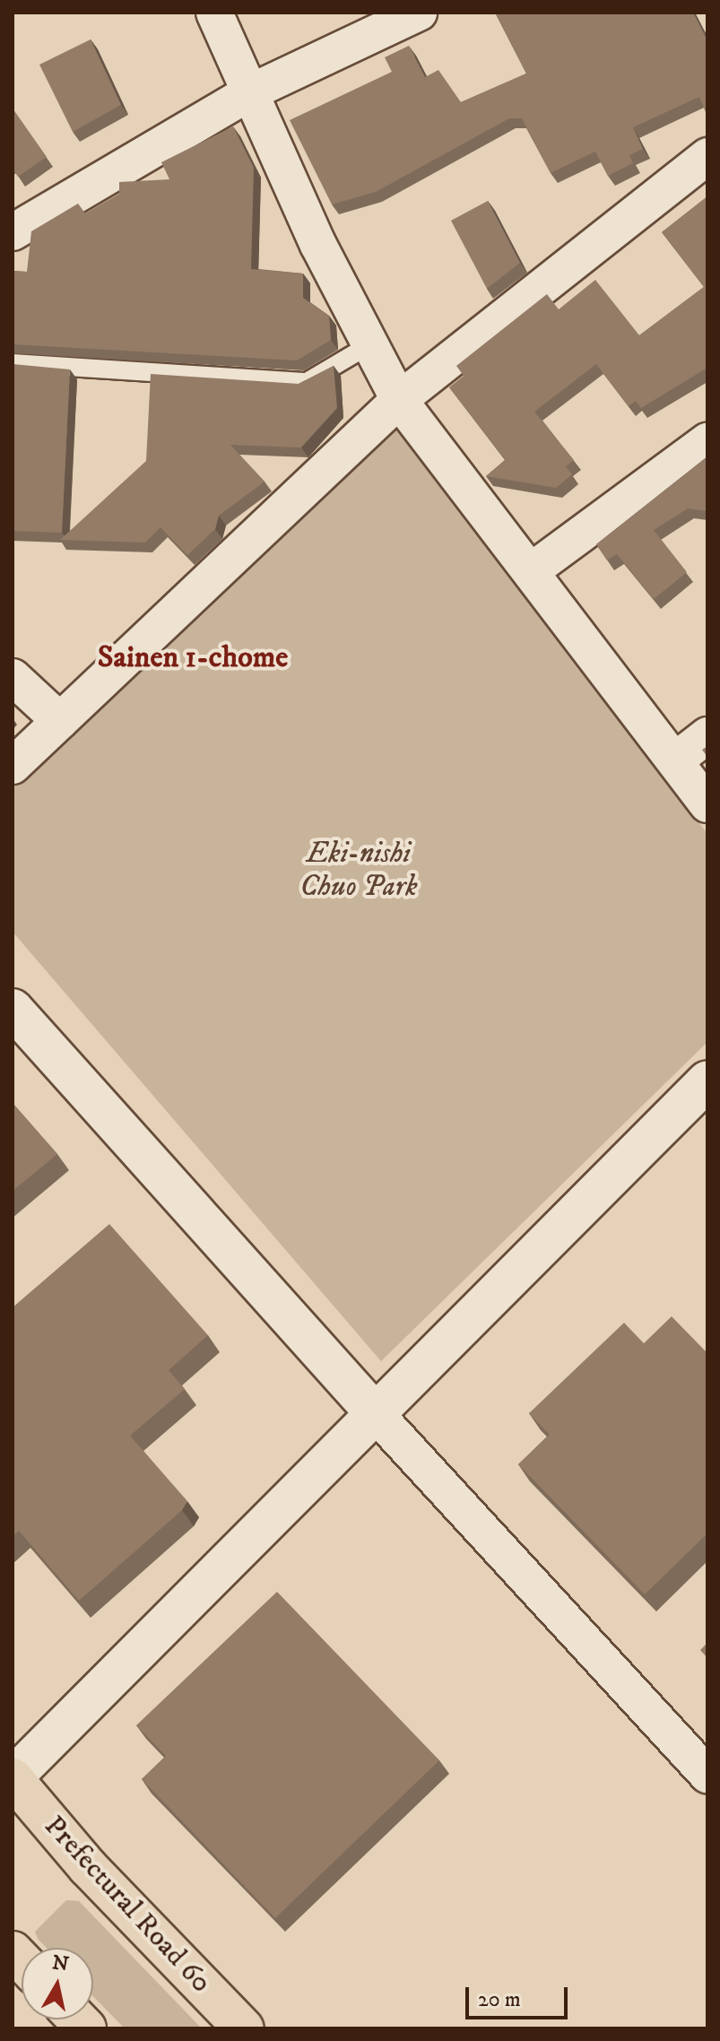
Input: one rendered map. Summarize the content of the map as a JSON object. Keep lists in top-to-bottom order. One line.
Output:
{"streets":{"main road":["Prefectural Road 60"]},"districts":["Sainen 1-chome"],"parks":["Eki-nishi Chuo Park"],"scale_bar":"20 m","north":"top"}
